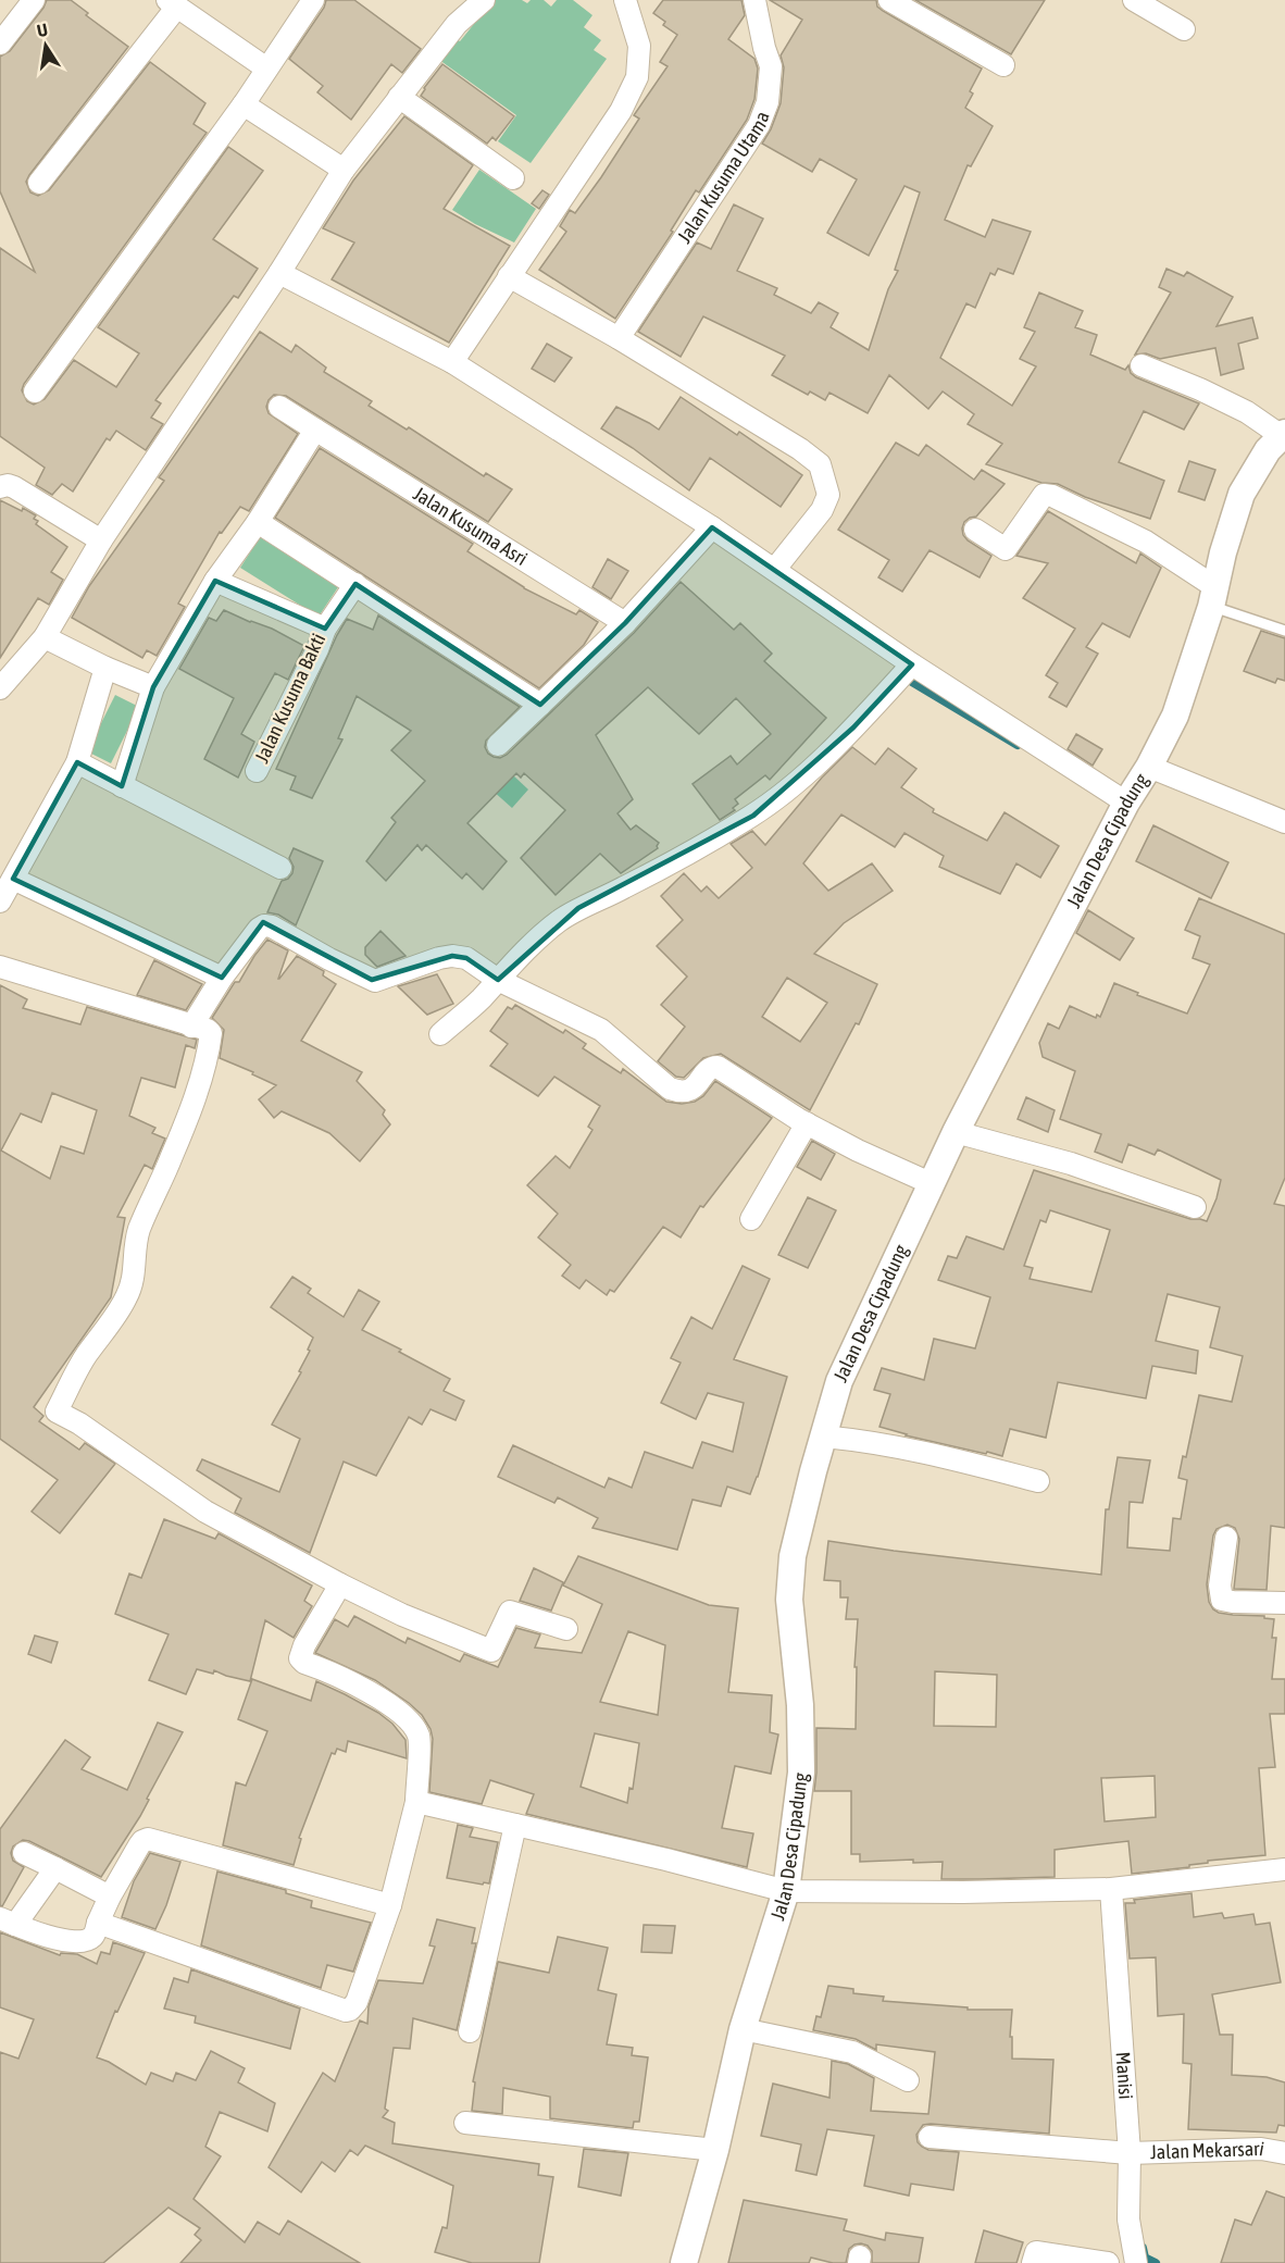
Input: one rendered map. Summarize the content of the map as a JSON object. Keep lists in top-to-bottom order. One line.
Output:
{"streets":{"street":["Jalan Kusuma Utama","Jalan Kusuma Asri","Jalan Kusuma Bakti","Jalan Desa Cipadung","Manisi","Jalan Mekarsari"]},"crossings":[["Manisi","Jalan Mekarsari"]],"north":"top"}
